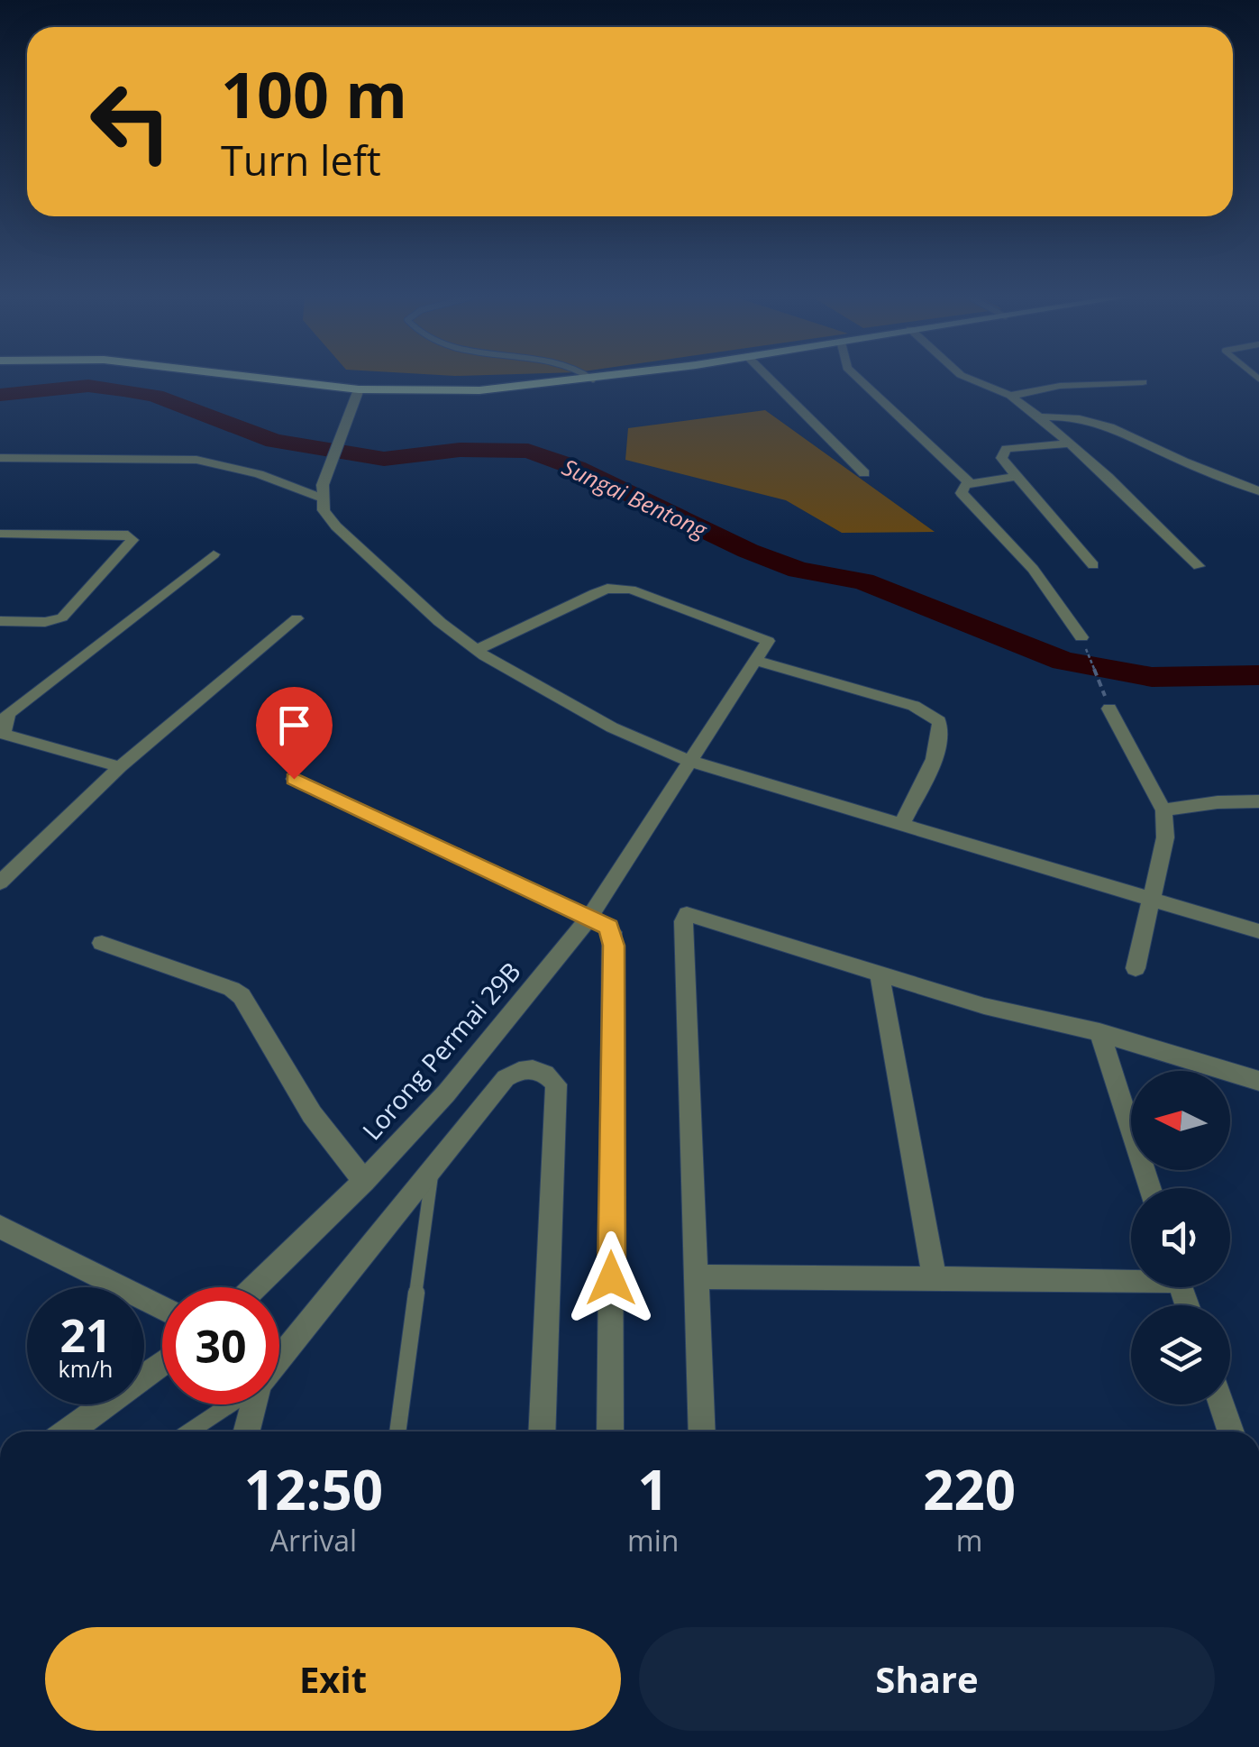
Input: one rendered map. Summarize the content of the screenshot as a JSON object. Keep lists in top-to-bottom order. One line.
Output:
{"streets":{"street":["Lorong Permai 29B"]},"water":["Sungai Bentong"],"north":"left","page":{"turn":["100 m","Turn left"],"speed":"21 km/h","limit":"30","eta":["12:50","Arrival","1","min","220","m"],"buttons":["Exit","Share"]}}
